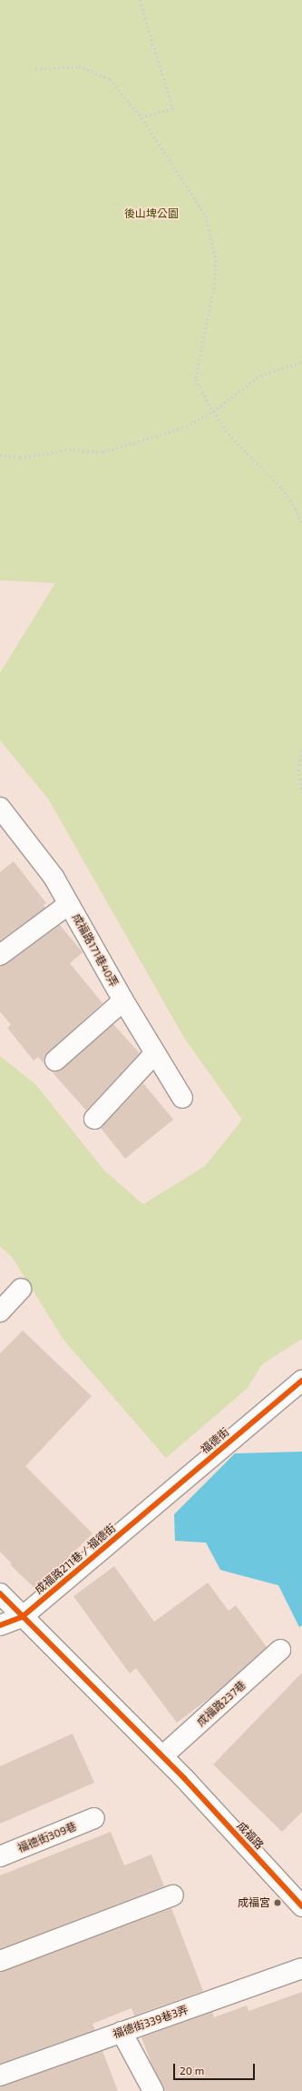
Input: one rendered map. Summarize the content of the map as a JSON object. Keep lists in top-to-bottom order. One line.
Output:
{"streets":{"street":["成福路171巷40弄","福德街","成福路211巷 / 福德街","成福路237巷","成福路","福德街309巷","福德街339巷3弄"]},"crossings":[["福德街","成福路211巷 / 福德街"],["成福路211巷 / 福德街","成福路"],["成福路237巷","成福路"]],"parks":["後山埤公園"],"places":["成福宮"],"scale_bar":"20 m"}
